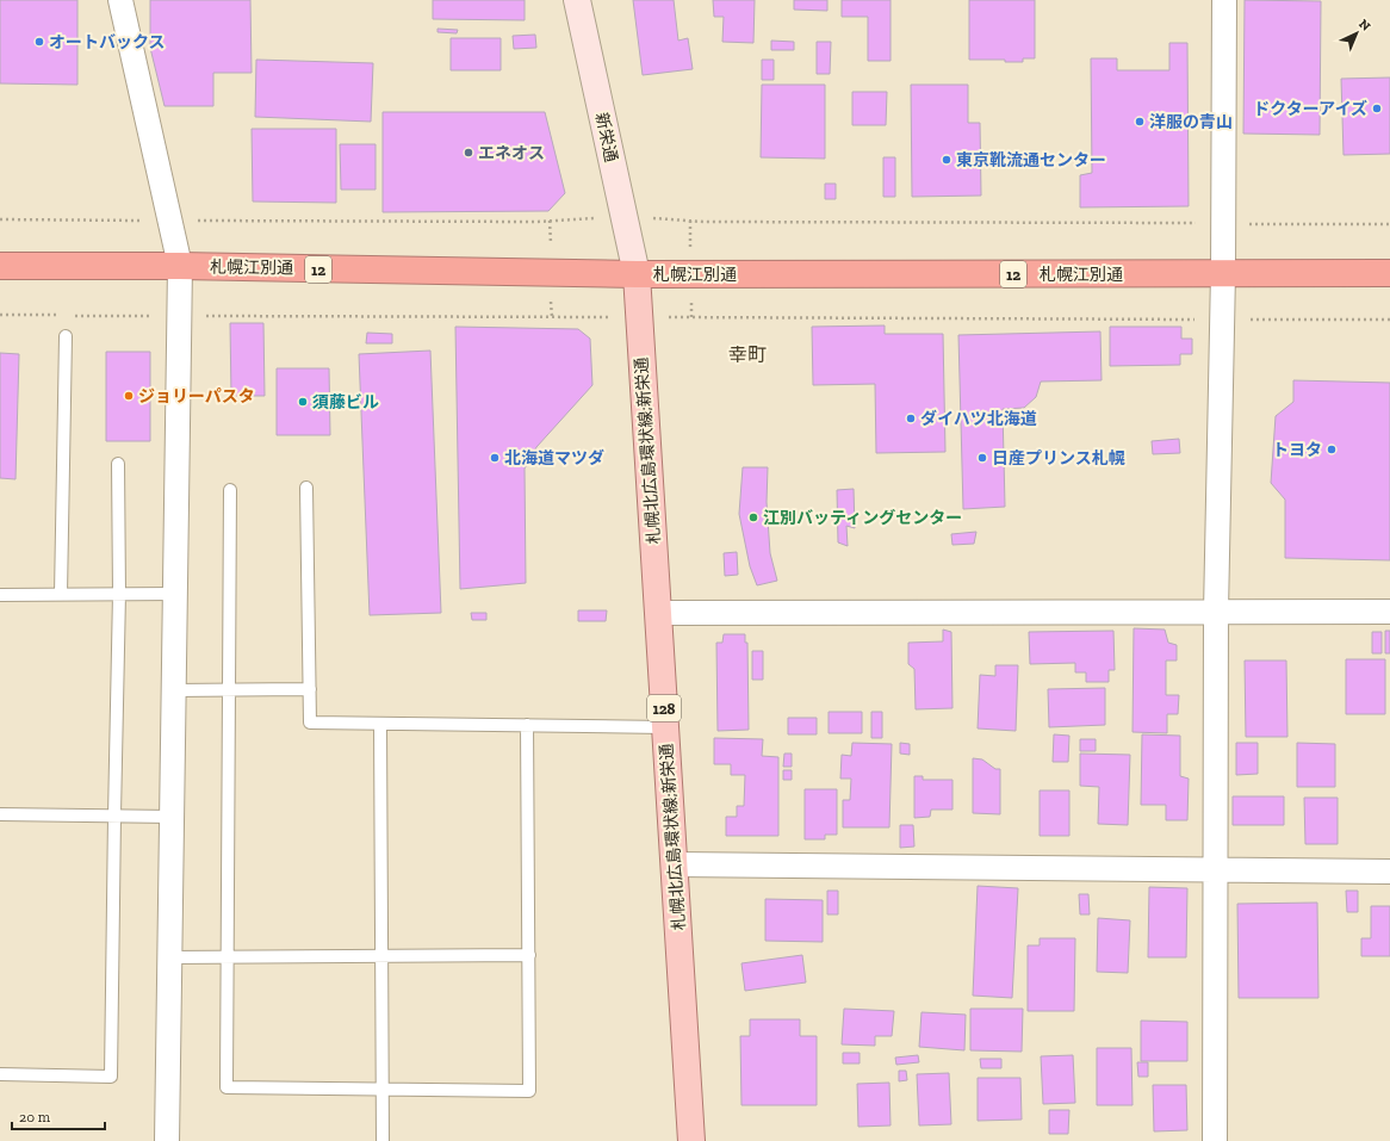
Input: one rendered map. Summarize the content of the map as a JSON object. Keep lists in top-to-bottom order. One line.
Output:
{"streets":{"highway":["札幌江別通","12"],"main road":["札幌北広島環状線;新栄通","128"],"street":["新栄通"]},"crossings":[["新栄通","札幌江別通"],["新栄通","札幌北広島環状線;新栄通"],["札幌江別通","札幌北広島環状線;新栄通"]],"districts":["幸町"],"places":["オートバックス","ドクターアイズ","洋服の青山","エネオス","東京靴流通センター","ジョリーパスタ","須藤ビル","ダイハツ北海道","トヨタ","北海道マツダ","日産プリンス札幌","江別バッティングセンター"],"scale_bar":"20 m","north":"top right"}
